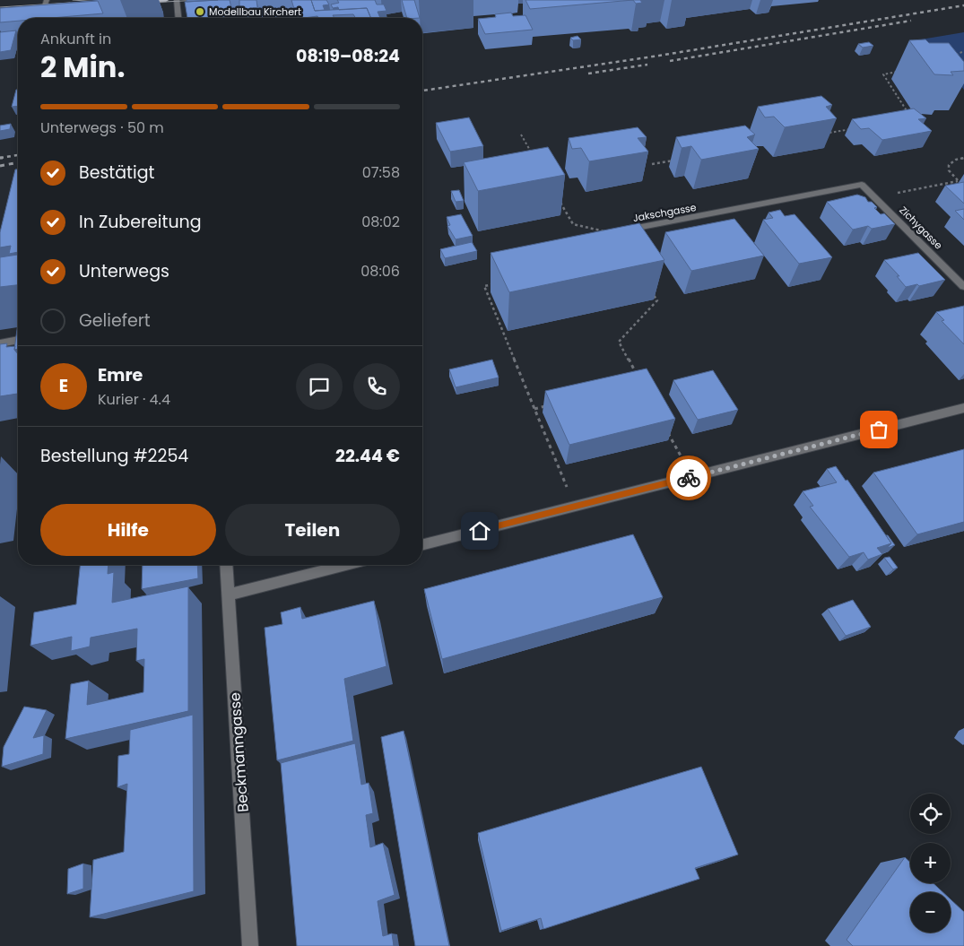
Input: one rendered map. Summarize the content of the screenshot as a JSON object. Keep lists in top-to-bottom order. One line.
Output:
{"streets":{"street":["Jakschgasse","Zichygasse","Beckmanngasse"]},"crossings":[["Jakschgasse","Zichygasse"]],"places":["Modellbau Kirchert"],"page":{"heading":["2 Min.","Ankunft in","08:19–08:24"],"panel":["Emre","Kurier · 4.4","Bestellung #2254","22.44 €"],"bar":"Unterwegs · 50 m","list":[["Bestätigt","07:58"],["In Zubereitung","08:02"],["Unterwegs","08:06"],"Geliefert"],"round":"E","buttons":["Hilfe","Teilen"],"map_buttons":["+","−"]}}
